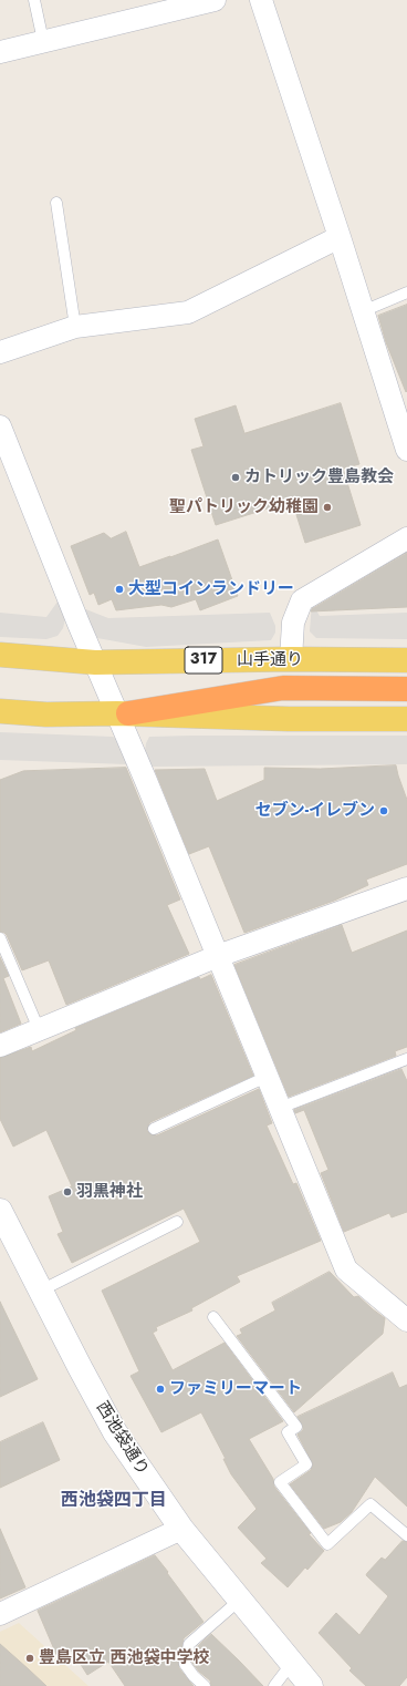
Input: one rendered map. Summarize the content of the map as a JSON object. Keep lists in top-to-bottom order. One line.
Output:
{"streets":{"main road":["317","山手通り","西池袋通り"]},"districts":["西池袋四丁目"],"places":["カトリック豊島教会","聖パトリック幼稚園","大型コインランドリー","セブン-イレブン","羽黒神社","ファミリーマート","豊島区立 西池袋中学校"]}
